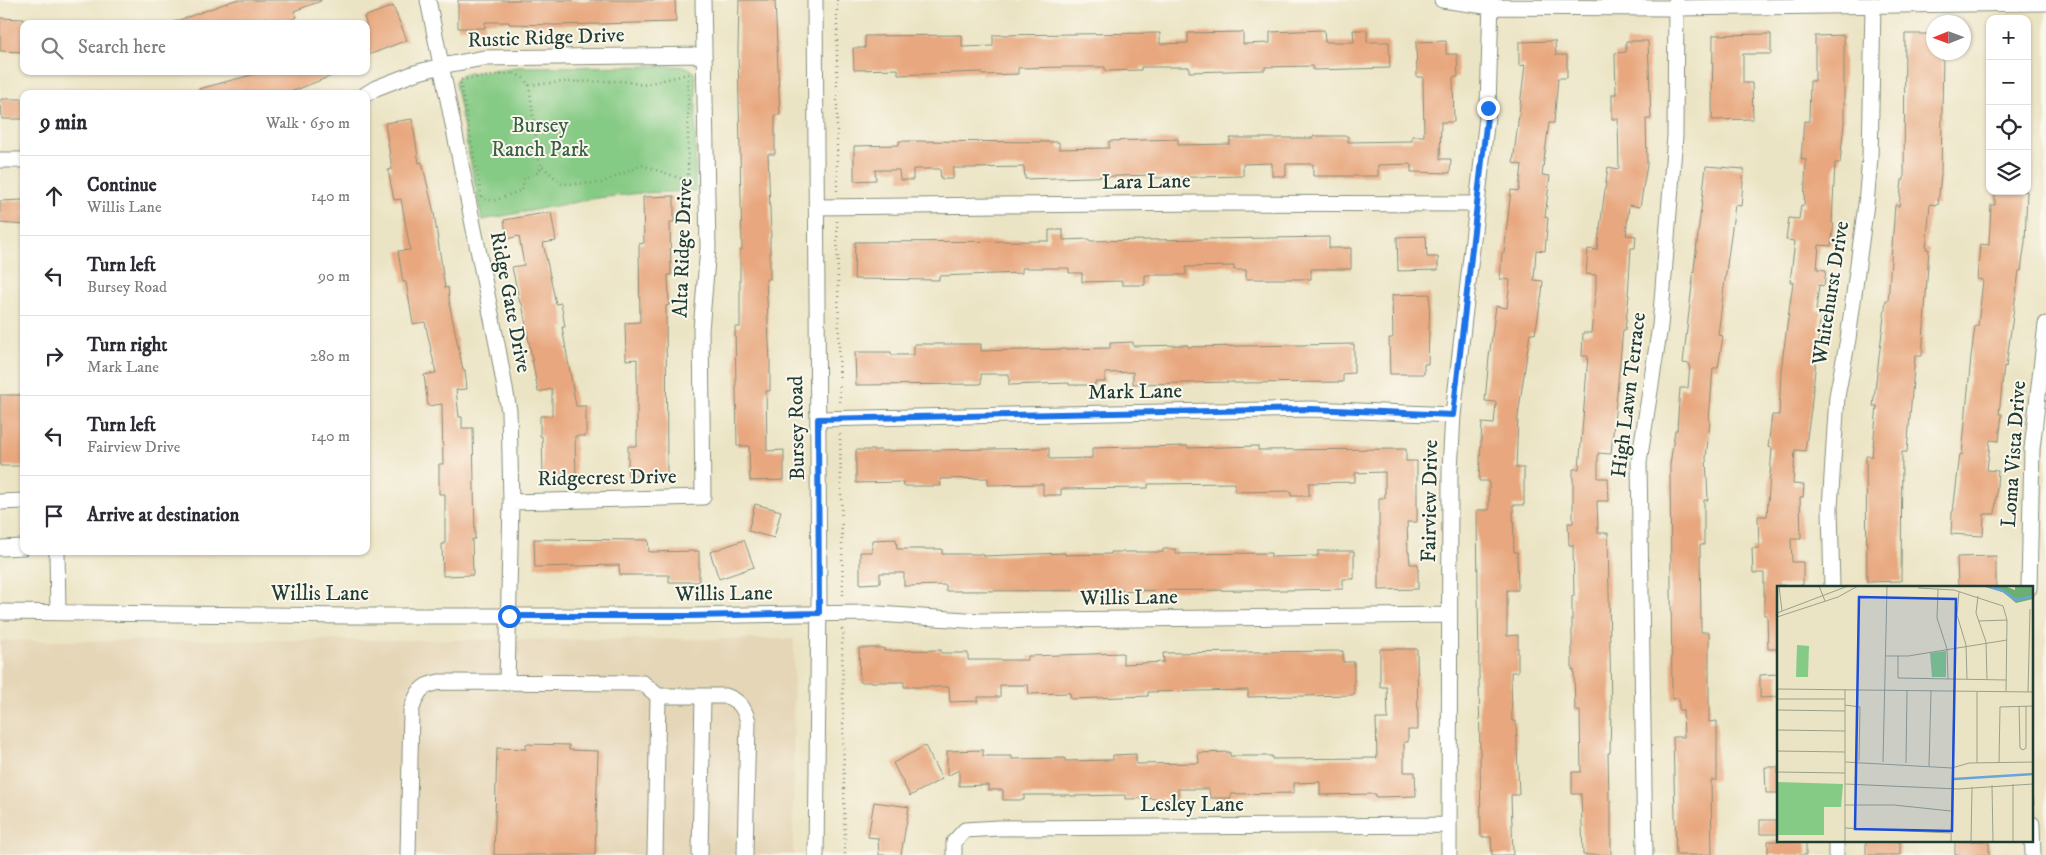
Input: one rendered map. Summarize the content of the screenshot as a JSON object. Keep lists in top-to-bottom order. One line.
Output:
{"streets":{"street":["Rustic Ridge Drive","Lara Lane","Alta Ridge Drive","Whitehurst Drive","Ridge Gate Drive","Mark Lane","High Lawn Terrace","Bursey Road","Loma Vista Drive","Ridgecrest Drive","Fairview Drive","Willis Lane","Lesley Lane"]},"crossings":[["Rustic Ridge Drive","Alta Ridge Drive"],["Rustic Ridge Drive","Ridge Gate Drive"],["Lara Lane","Bursey Road"],["Lara Lane","Fairview Drive"],["Alta Ridge Drive","Ridgecrest Drive"],["Ridge Gate Drive","Ridgecrest Drive"],["Ridge Gate Drive","Willis Lane"],["Mark Lane","Bursey Road"],["Mark Lane","Fairview Drive"],["Bursey Road","Willis Lane"],["Fairview Drive","Willis Lane"],["Fairview Drive","Lesley Lane"]],"parks":["Bursey Ranch Park"],"north":"left","page":{"map_buttons":["+","−"],"search":"Search here","heading":["9 min","Walk · 650 m"],"list":[["Continue","Willis Lane","140 m"],["Turn left","Bursey Road","90 m"],["Turn right","Mark Lane","280 m"],["Turn left","Fairview Drive","140 m"],"Arrive at destination"]}}
